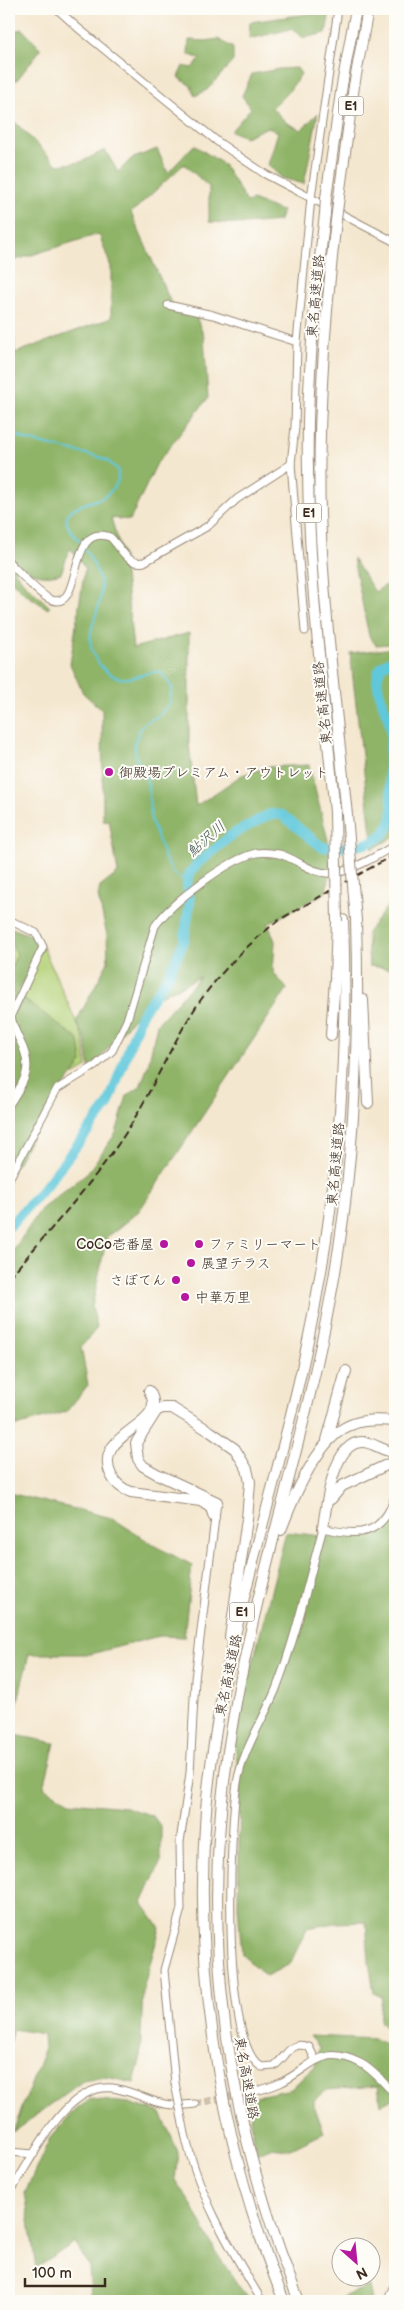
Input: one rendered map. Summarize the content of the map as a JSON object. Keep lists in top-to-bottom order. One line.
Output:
{"streets":{"highway":["E1","東名高速道路"]},"water":["鮎沢川"],"places":["御殿場プレミアム・アウトレット","CoCo壱番屋","ファミリーマート","展望テラス","さぼてん","中華万里"],"scale_bar":"100 m","north":"bottom right"}
